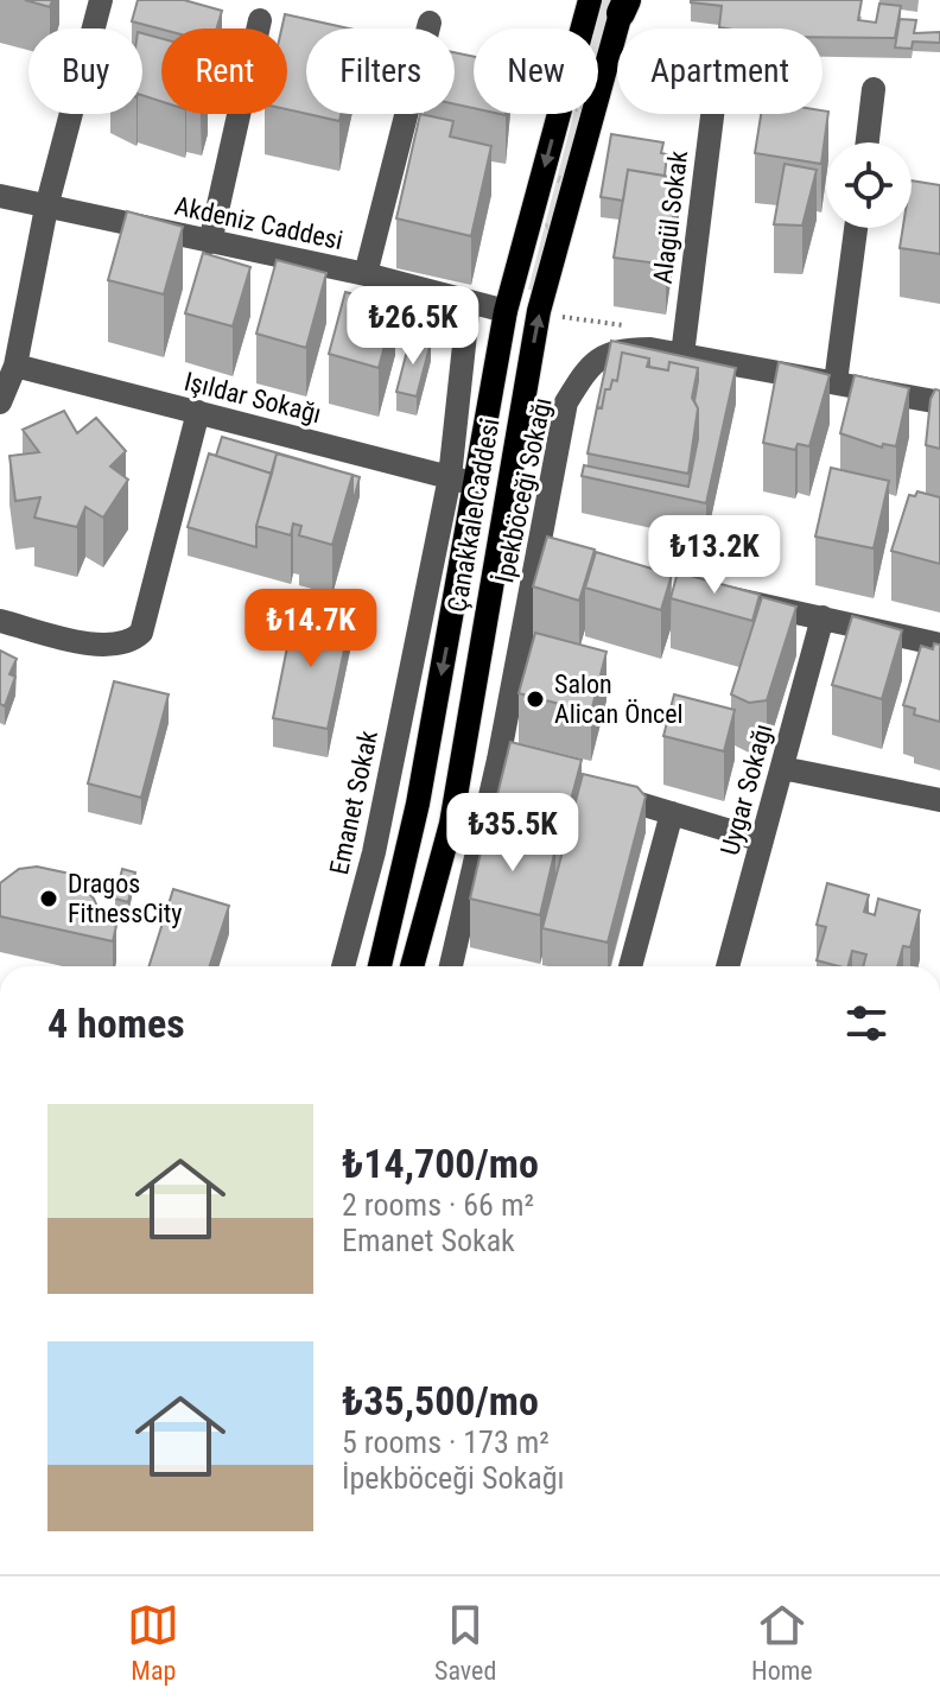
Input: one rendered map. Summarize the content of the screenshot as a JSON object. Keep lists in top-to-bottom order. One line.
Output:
{"streets":{"main road":["Çanakkale Caddesi"],"street":["Alagül Sokak","Akdeniz Caddesi","Işıldar Sokağı","İpekböceği Sokağı","Uygar Sokağı","Emanet Sokak"]},"crossings":[["Alagül Sokak","İpekböceği Sokağı"],["Akdeniz Caddesi","Çanakkale Caddesi"],["Akdeniz Caddesi","Emanet Sokak"],["Işıldar Sokağı","Çanakkale Caddesi"],["Işıldar Sokağı","Emanet Sokak"]],"places":["Salon Alican Öncel","Dragos FitnessCity"],"page":{"chip":["Buy","Rent","Filters","New","Apartment"],"price":["₺26.5K","₺13.2K","₺14.7K","₺35.5K"],"heading":"4 homes","list":[{"name":"₺14,700/mo","note":"2 rooms · 66 m² · Emanet Sokak"},{"name":"₺35,500/mo","note":"5 rooms · 173 m² · İpekböceği Sokağı"}],"tabs":["Map","Saved","Home"]}}
